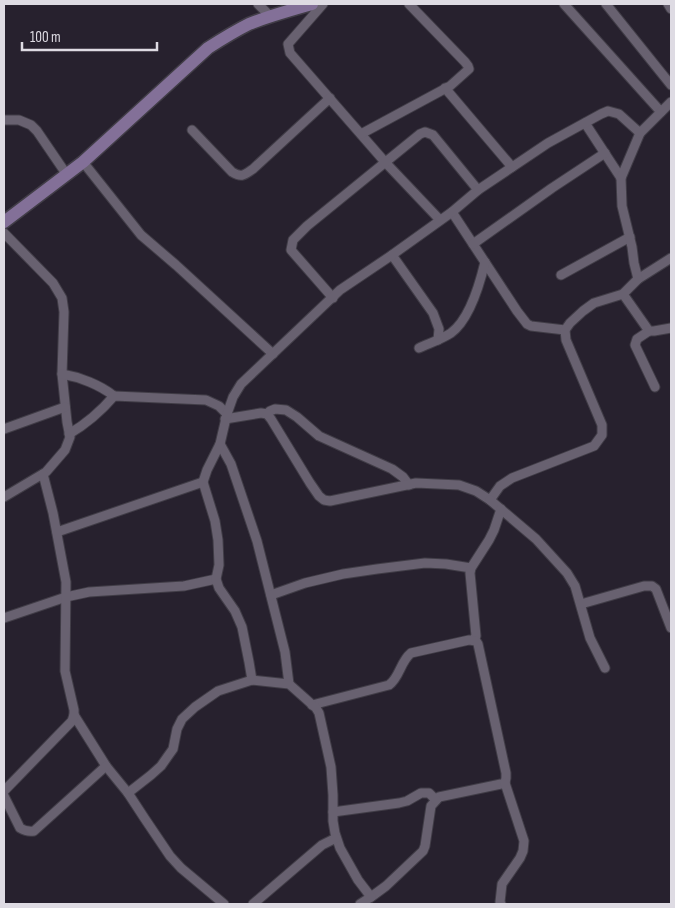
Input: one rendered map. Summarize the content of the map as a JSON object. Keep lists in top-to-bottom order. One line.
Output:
{"scale_bar":"100 m"}
